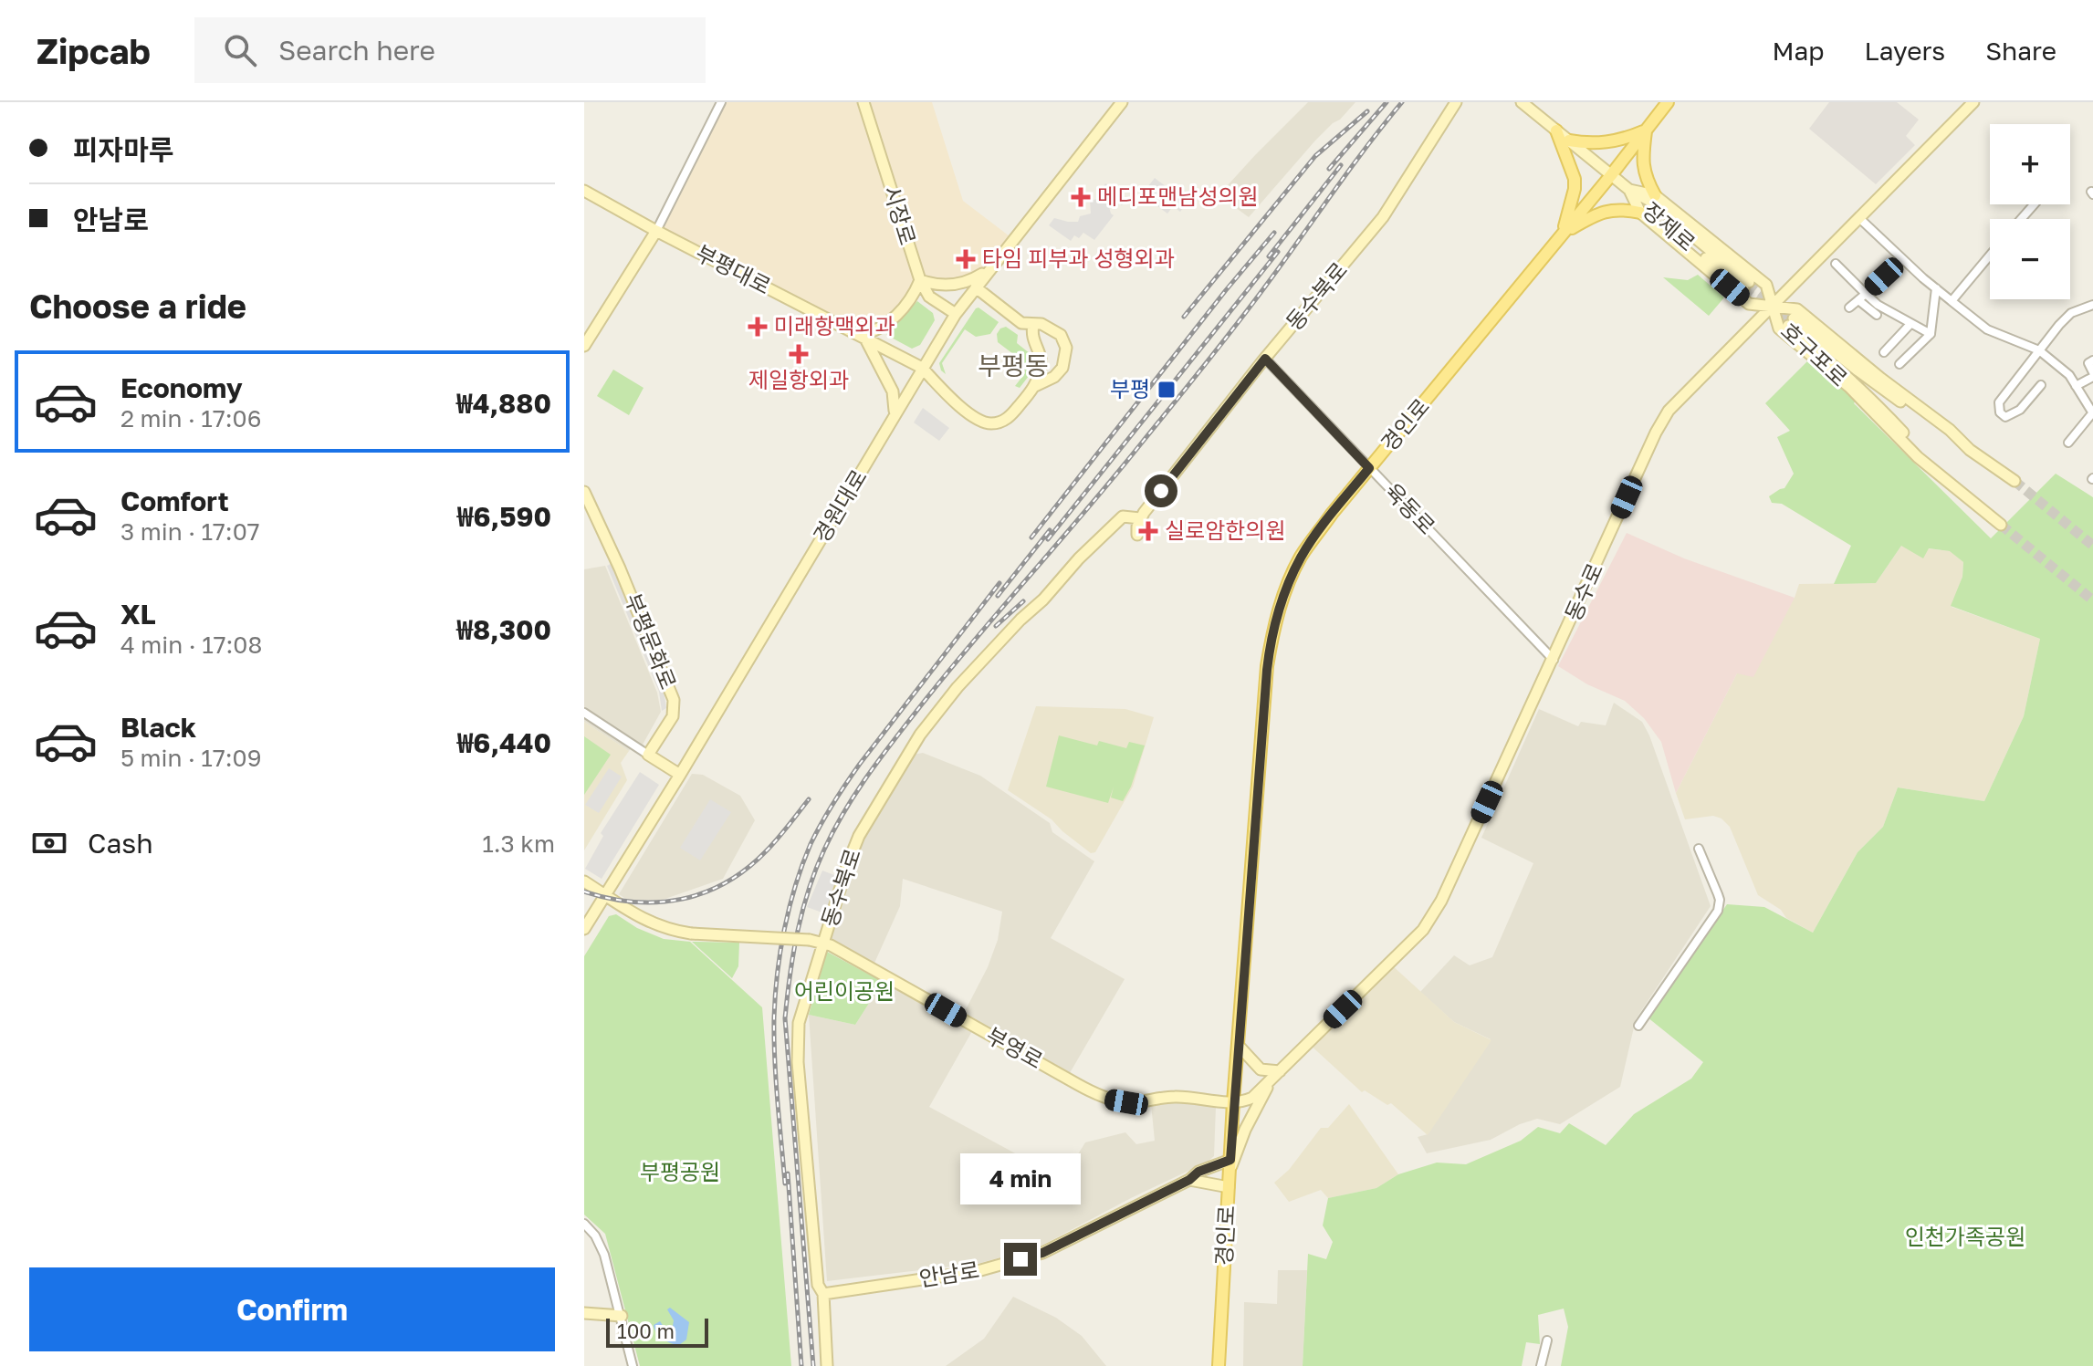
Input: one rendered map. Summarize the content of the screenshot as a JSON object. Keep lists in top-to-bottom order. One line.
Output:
{"streets":{"main road":["경인로"],"street":["시장로","장제로","부평대로","동수북로","호구포로","경원대로","육동로","동수로","부평문화로","부영로","안남로"]},"crossings":[["시장로","경원대로"],["장제로","경인로"],["부평대로","경원대로"],["동수북로","육동로"],["동수북로","부영로"],["동수북로","안남로"],["호구포로","동수로"],["경인로","육동로"],["경인로","동수로"],["경인로","부영로"],["경인로","안남로"],["경원대로","부영로"],["육동로","동수로"],["동수로","부영로"]],"districts":["부평동"],"parks":["어린이공원","부평공원","인천가족공원"],"places":{"health":["메디포맨남성의원","타임 피부과 성형외과","미래항맥외과","제일항외과","실로암한의원"],"transit":["부평"]},"scale_bar":"100 m","page":{"header":"Zipcab","search":"Search here","nav":["Map","Layers","Share"],"banner":["피자마루","안남로"],"map_buttons":["+","−"],"heading":"Choose a ride","list":[{"name":"Economy","note":"2 min · 17:06","value":"₩4,880"},{"name":"Comfort","note":"3 min · 17:07","value":"₩6,590"},{"name":"XL","note":"4 min · 17:08","value":"₩8,300"},{"name":"Black","note":"5 min · 17:09","value":"₩6,440"}],"pay":["Cash","1.3 km"],"bubble":"4 min","buttons":"Confirm","scale":"100 m"}}
